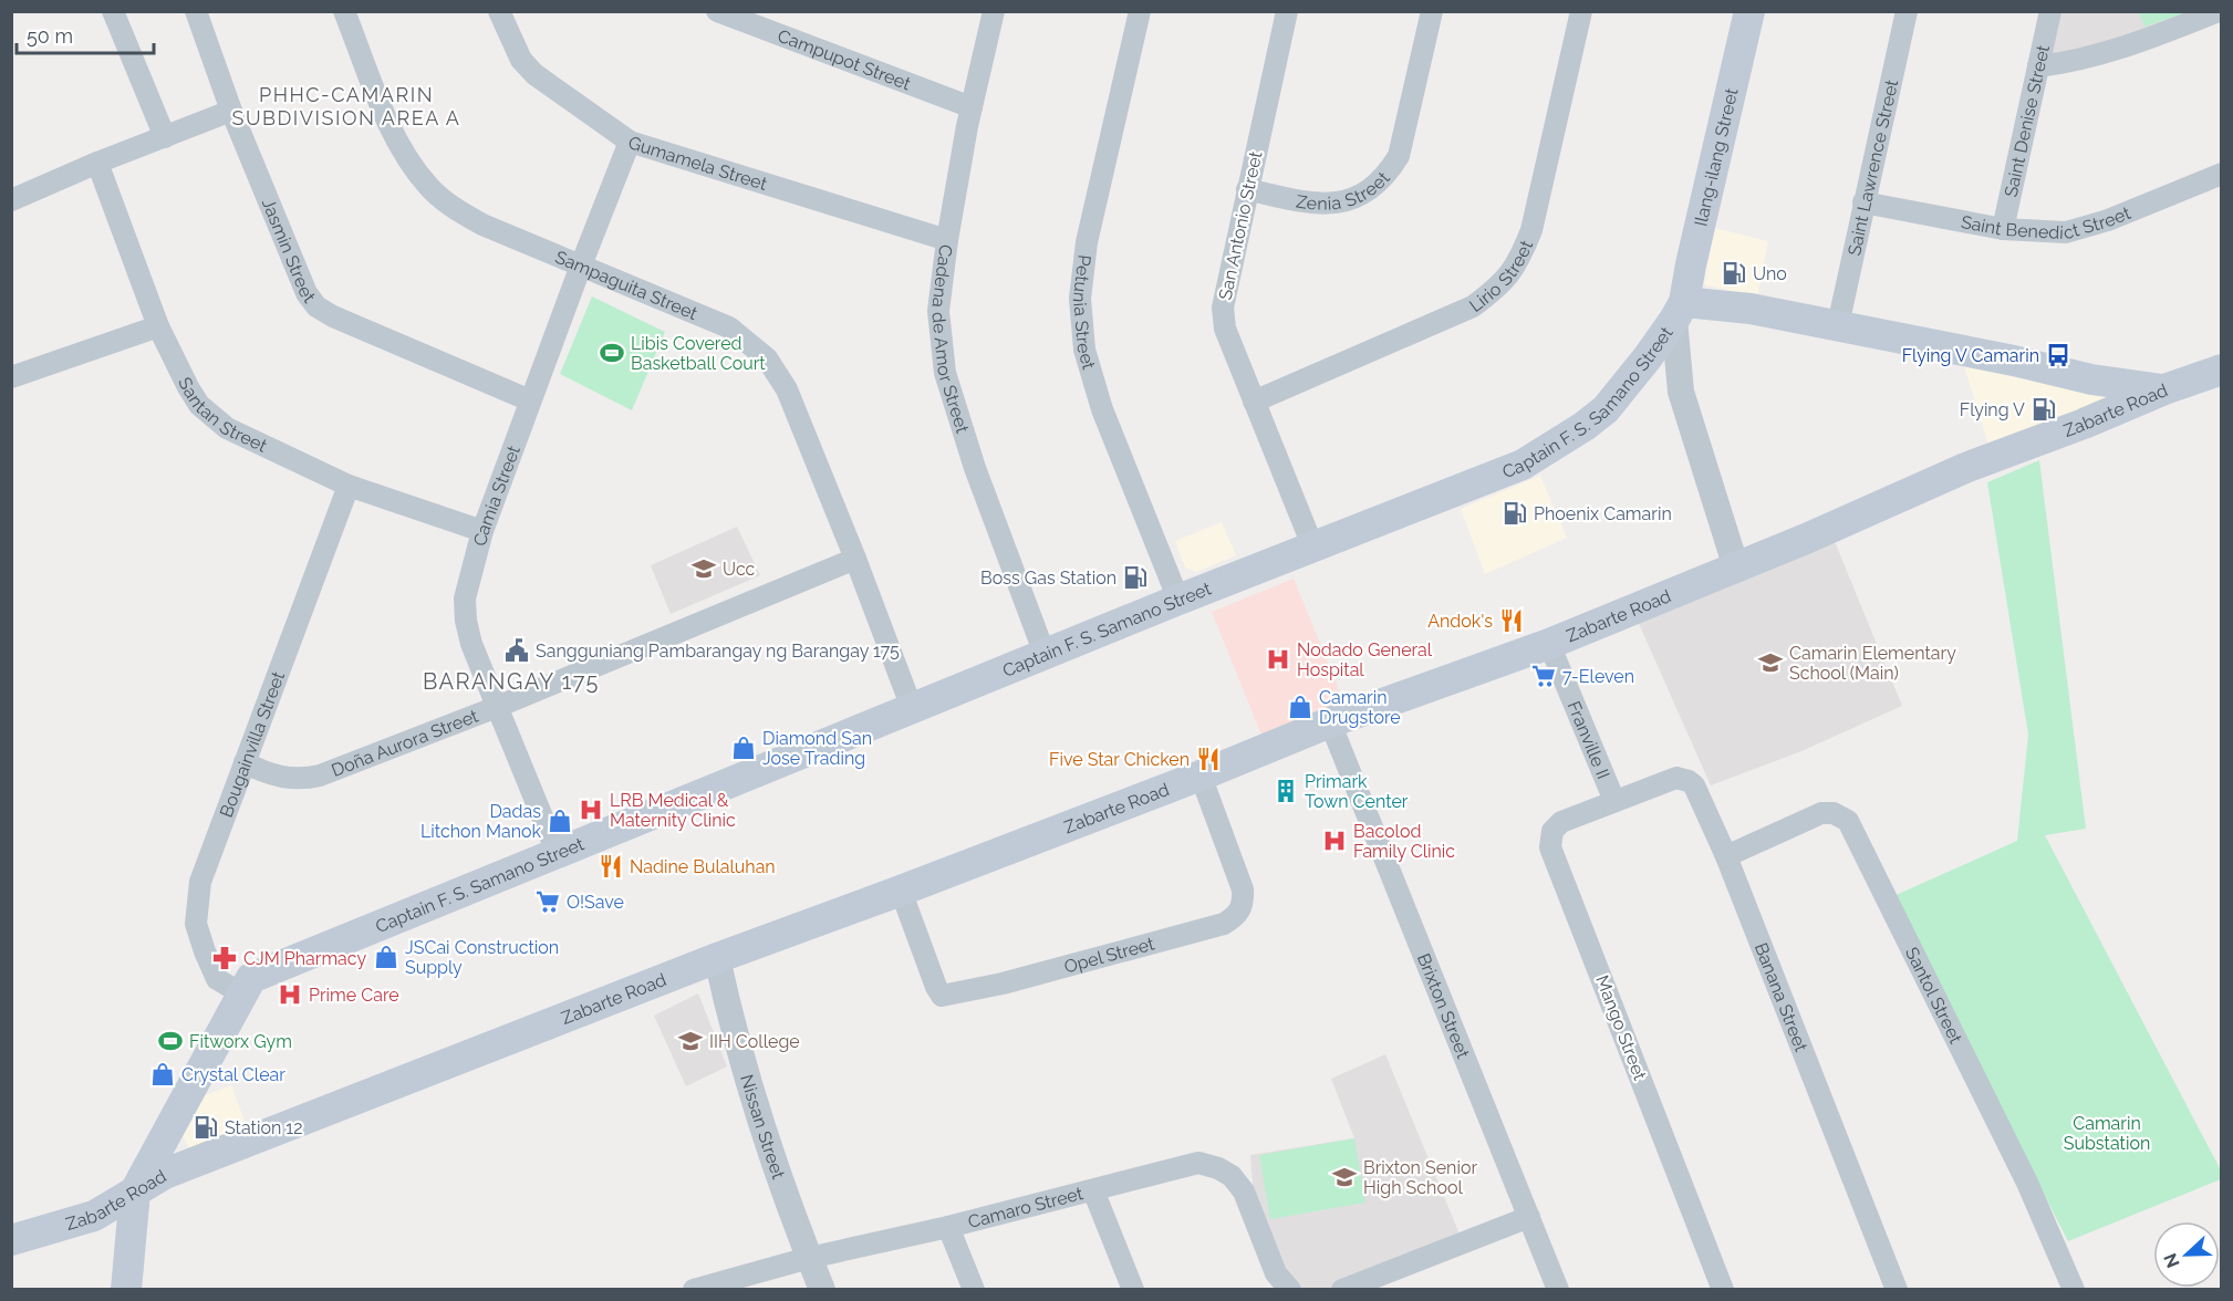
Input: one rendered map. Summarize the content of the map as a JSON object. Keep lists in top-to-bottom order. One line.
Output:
{"streets":{"main road":["Ilang-ilang Street","Captain F. S. Samano Street","Zabarte Road"],"street":["Campupot Street","Saint Denise Street","Gumamela Street","Saint Lawrence Street","Zenia Street","Saint Benedict Street","San Antonio Street","Jasmin Street","Lirio Street","Sampaguita Street","Petunia Street","Cadena de Amor Street","Santan Street","Camia Street","Franville II","Doña Aurora Street","Bougainvilla Street","Opel Street","Santol Street","Banana Street","Brixton Street","Mango Street","Nissan Street","Camaro Street"]},"crossings":[["Campupot Street","Cadena de Amor Street"],["Saint Denise Street","Saint Benedict Street"],["Ilang-ilang Street","Captain F. S. Samano Street"],["Gumamela Street","Cadena de Amor Street"],["Gumamela Street","Camia Street"],["Saint Lawrence Street","Saint Benedict Street"],["Saint Lawrence Street","Captain F. S. Samano Street"],["Zenia Street","San Antonio Street"],["San Antonio Street","Lirio Street"],["San Antonio Street","Captain F. S. Samano Street"],["Jasmin Street","Camia Street"],["Sampaguita Street","Captain F. S. Samano Street"],["Sampaguita Street","Camia Street"],["Sampaguita Street","Doña Aurora Street"],["Petunia Street","Captain F. S. Samano Street"],["Cadena de Amor Street","Captain F. S. Samano Street"],["Captain F. S. Samano Street","Zabarte Road"],["Captain F. S. Samano Street","Camia Street"],["Captain F. S. Samano Street","Bougainvilla Street"],["Zabarte Road","Franville II"],["Zabarte Road","Opel Street"],["Zabarte Road","Brixton Street"],["Zabarte Road","Nissan Street"],["Santan Street","Camia Street"],["Santan Street","Bougainvilla Street"],["Camia Street","Doña Aurora Street"],["Franville II","Banana Street"],["Franville II","Mango Street"],["Doña Aurora Street","Bougainvilla Street"],["Santol Street","Banana Street"],["Banana Street","Mango Street"],["Nissan Street","Camaro Street"]],"districts":["PHHC-CAMARIN SUBDIVISION AREA A","BARANGAY 175"],"parks":["Camarin Substation"],"places":{"fuel station":["Uno","Flying V","Phoenix Camarin","Boss Gas Station","Station 12"],"sports":["Libis Covered Basketball Court","Fitworx Gym"],"bus stop":["Flying V Camarin"],"school or university":["Ucc","Camarin Elementary School (Main)","IIH College","Brixton Senior High School"],"restaurant":["Andok's","Five Star Chicken","Nadine Bulaluhan"],"public building":["Sangguniang Pambarangay ng Barangay 175"],"hospital":["Nodado General Hospital","LRB Medical & Maternity Clinic","Bacolod Family Clinic","Prime Care"],"supermarket":["7-Eleven","O!Save"],"shop":["Camarin Drugstore","Diamond San Jose Trading","Dadas Litchon Manok","JSCai Construction Supply","Crystal Clear"],"building":["Primark Town Center"],"pharmacy":["CJM Pharmacy"]},"scale_bar":"50 m","north":"left"}
